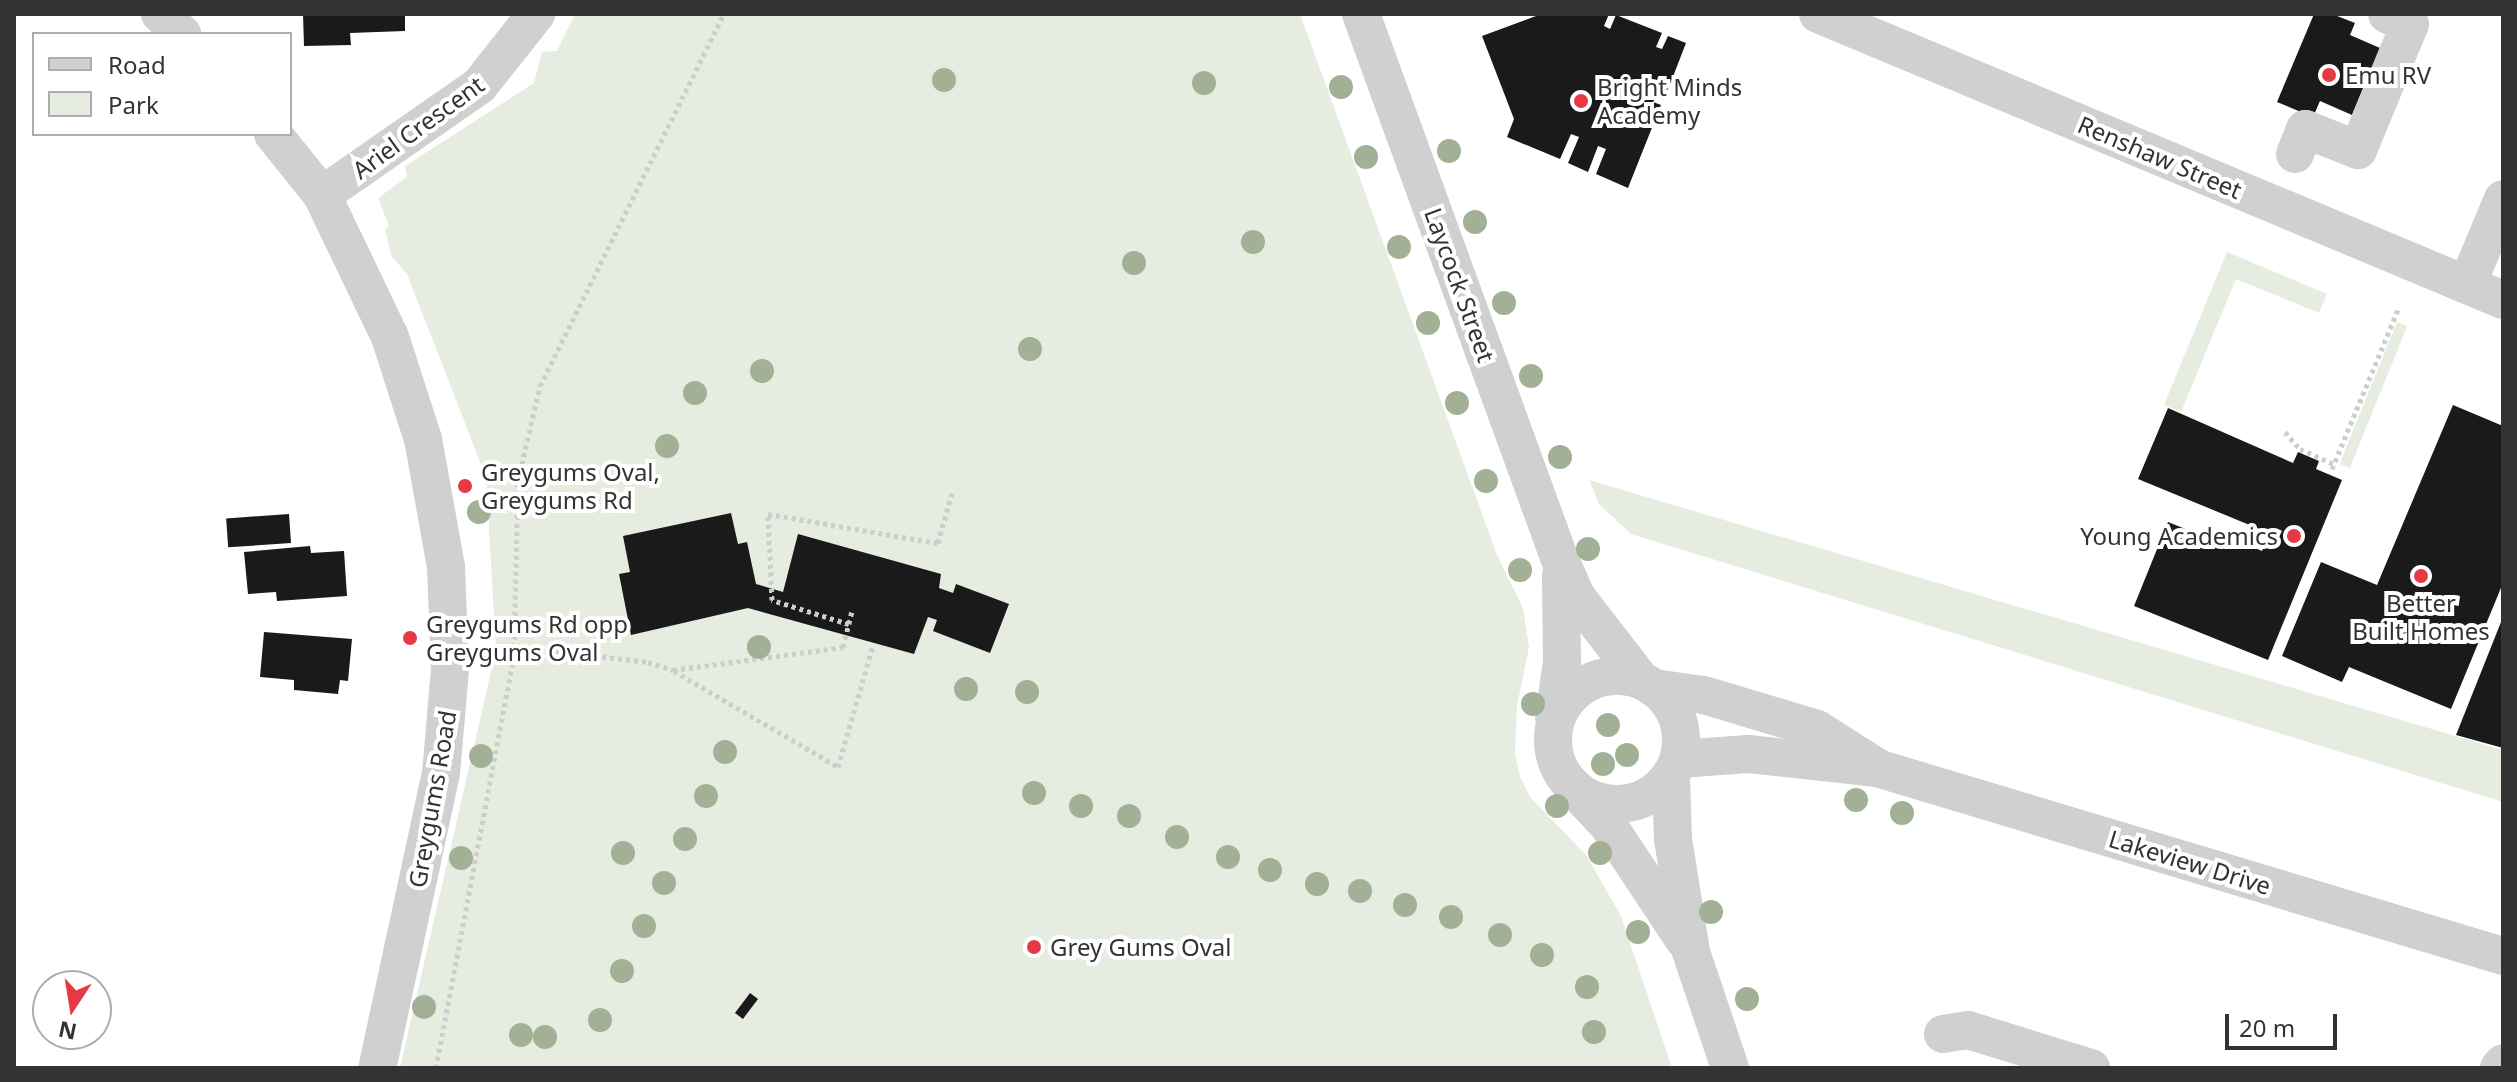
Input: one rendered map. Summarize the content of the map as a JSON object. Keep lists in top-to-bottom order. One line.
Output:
{"streets":{"street":["Ariel Crescent","Renshaw Street","Laycock Street","Greygums Road","Lakeview Drive"]},"crossings":[["Ariel Crescent","Greygums Road"],["Laycock Street","Lakeview Drive"]],"places":["Emu RV","Bright Minds Academy","Greygums Oval, Greygums Rd","Young Academics","Better Built Homes","Greygums Rd opp Greygums Oval","Grey Gums Oval"],"legend":["Road","Park"],"scale_bar":"20 m","north":"bottom"}
